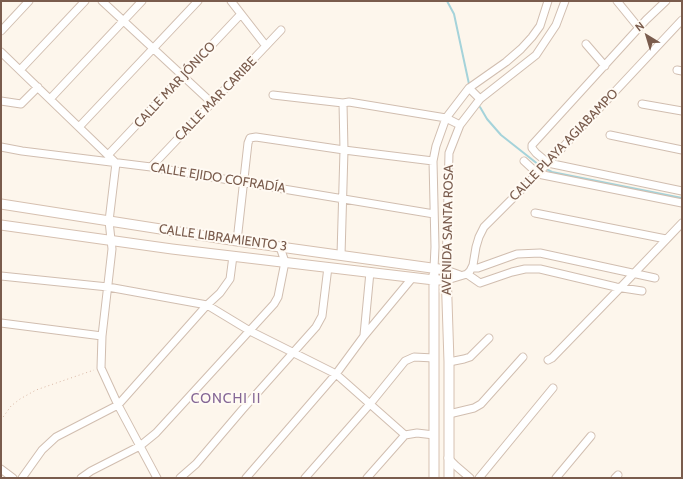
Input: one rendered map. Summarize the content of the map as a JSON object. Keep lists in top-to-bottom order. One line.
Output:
{"streets":{"street":["CALLE MAR JÓNICO","CALLE MAR CARIBE","CALLE PLAYA AGIABAMPO","CALLE EJIDO COFRADÍA","AVENIDA SANTA ROSA","CALLE LIBRAMIENTO 3"]},"crossings":[["CALLE MAR CARIBE","CALLE EJIDO COFRADÍA"],["CALLE EJIDO COFRADÍA","AVENIDA SANTA ROSA"],["AVENIDA SANTA ROSA","CALLE LIBRAMIENTO 3"]],"districts":["CONCHI II"],"north":"top left"}
